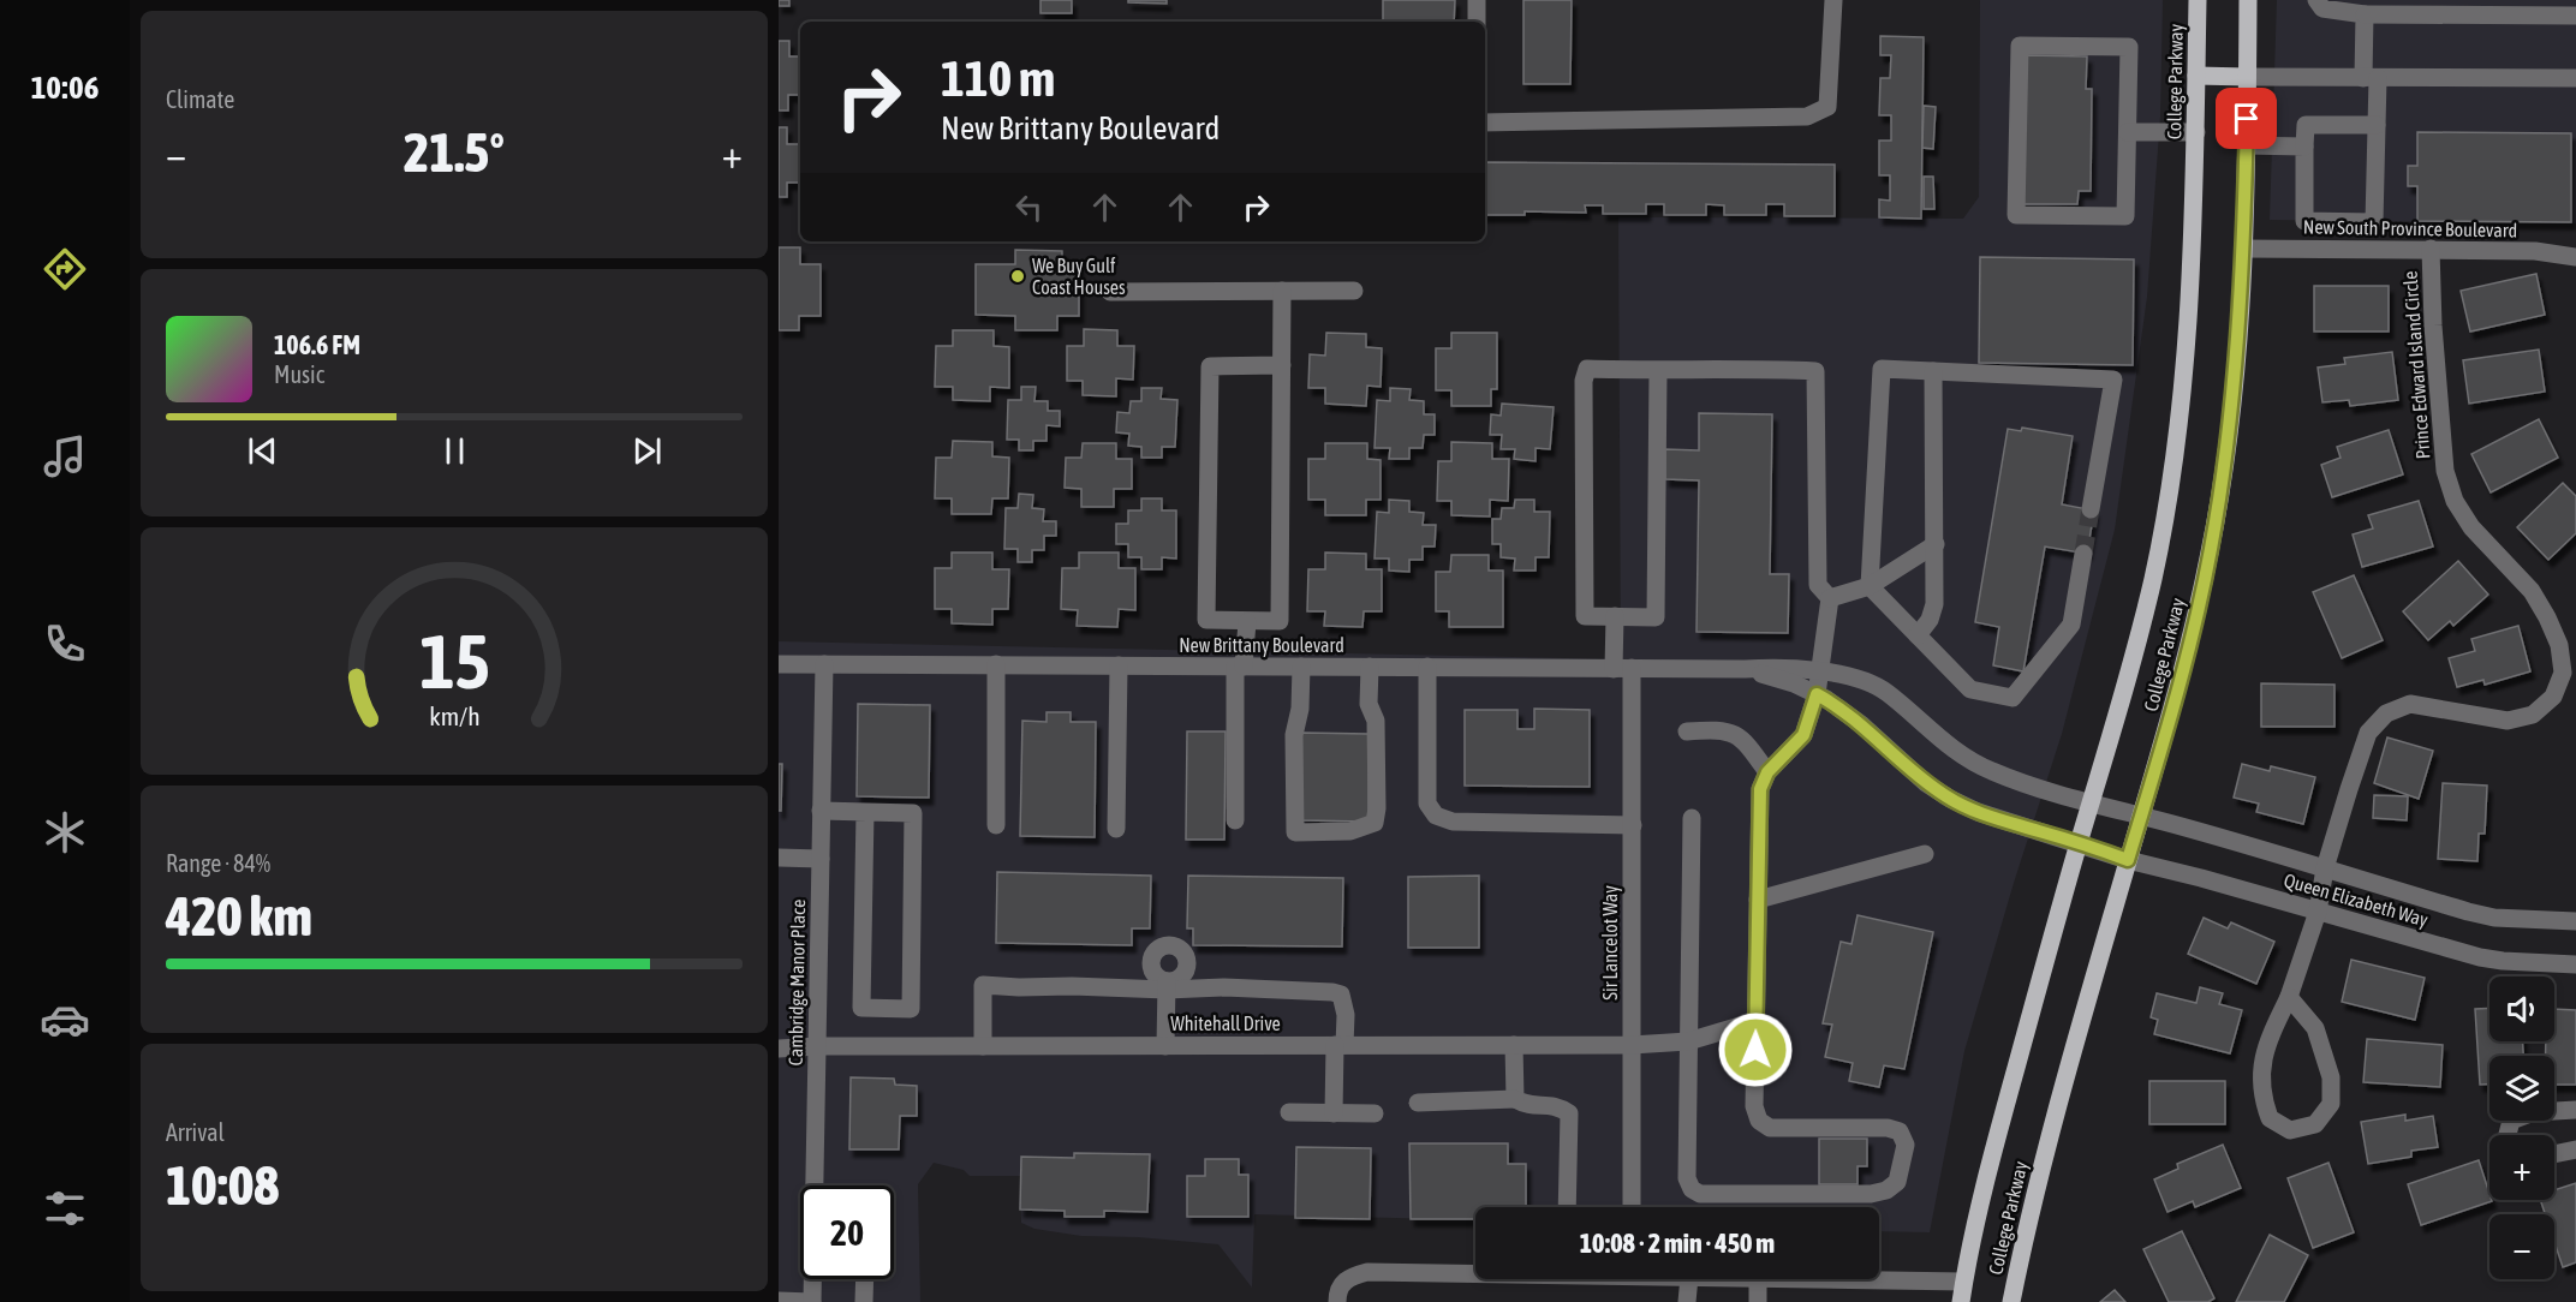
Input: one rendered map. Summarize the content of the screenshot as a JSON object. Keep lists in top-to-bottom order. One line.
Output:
{"streets":{"main road":["College Parkway"],"street":["New South Province Boulevard","Prince Edward Island Circle","New Brittany Boulevard","Queen Elizabeth Way","Sir Lancelot Way","Cambridge Manor Place","Whitehall Drive"]},"crossings":[["College Parkway","New South Province Boulevard"],["College Parkway","New Brittany Boulevard"],["College Parkway","Queen Elizabeth Way"],["New South Province Boulevard","Prince Edward Island Circle"],["Prince Edward Island Circle","Queen Elizabeth Way"],["New Brittany Boulevard","Queen Elizabeth Way"],["New Brittany Boulevard","Sir Lancelot Way"],["New Brittany Boulevard","Cambridge Manor Place"],["Sir Lancelot Way","Whitehall Drive"],["Cambridge Manor Place","Whitehall Drive"]],"places":["We Buy Gulf Coast Houses"],"page":{"tabs":"10:06","tile":["Climate",["Range · 84%","420 km"],["Arrival","10:08"]],"turn":["110 m","New Brittany Boulevard"],"heat":["−","21.5°","+"],"song":["106.6 FM","Music"],"map_buttons":["+","−"],"limit":"20","trip":"10:08 · 2 min · 450 m","gauge":["15","km/h"]}}
